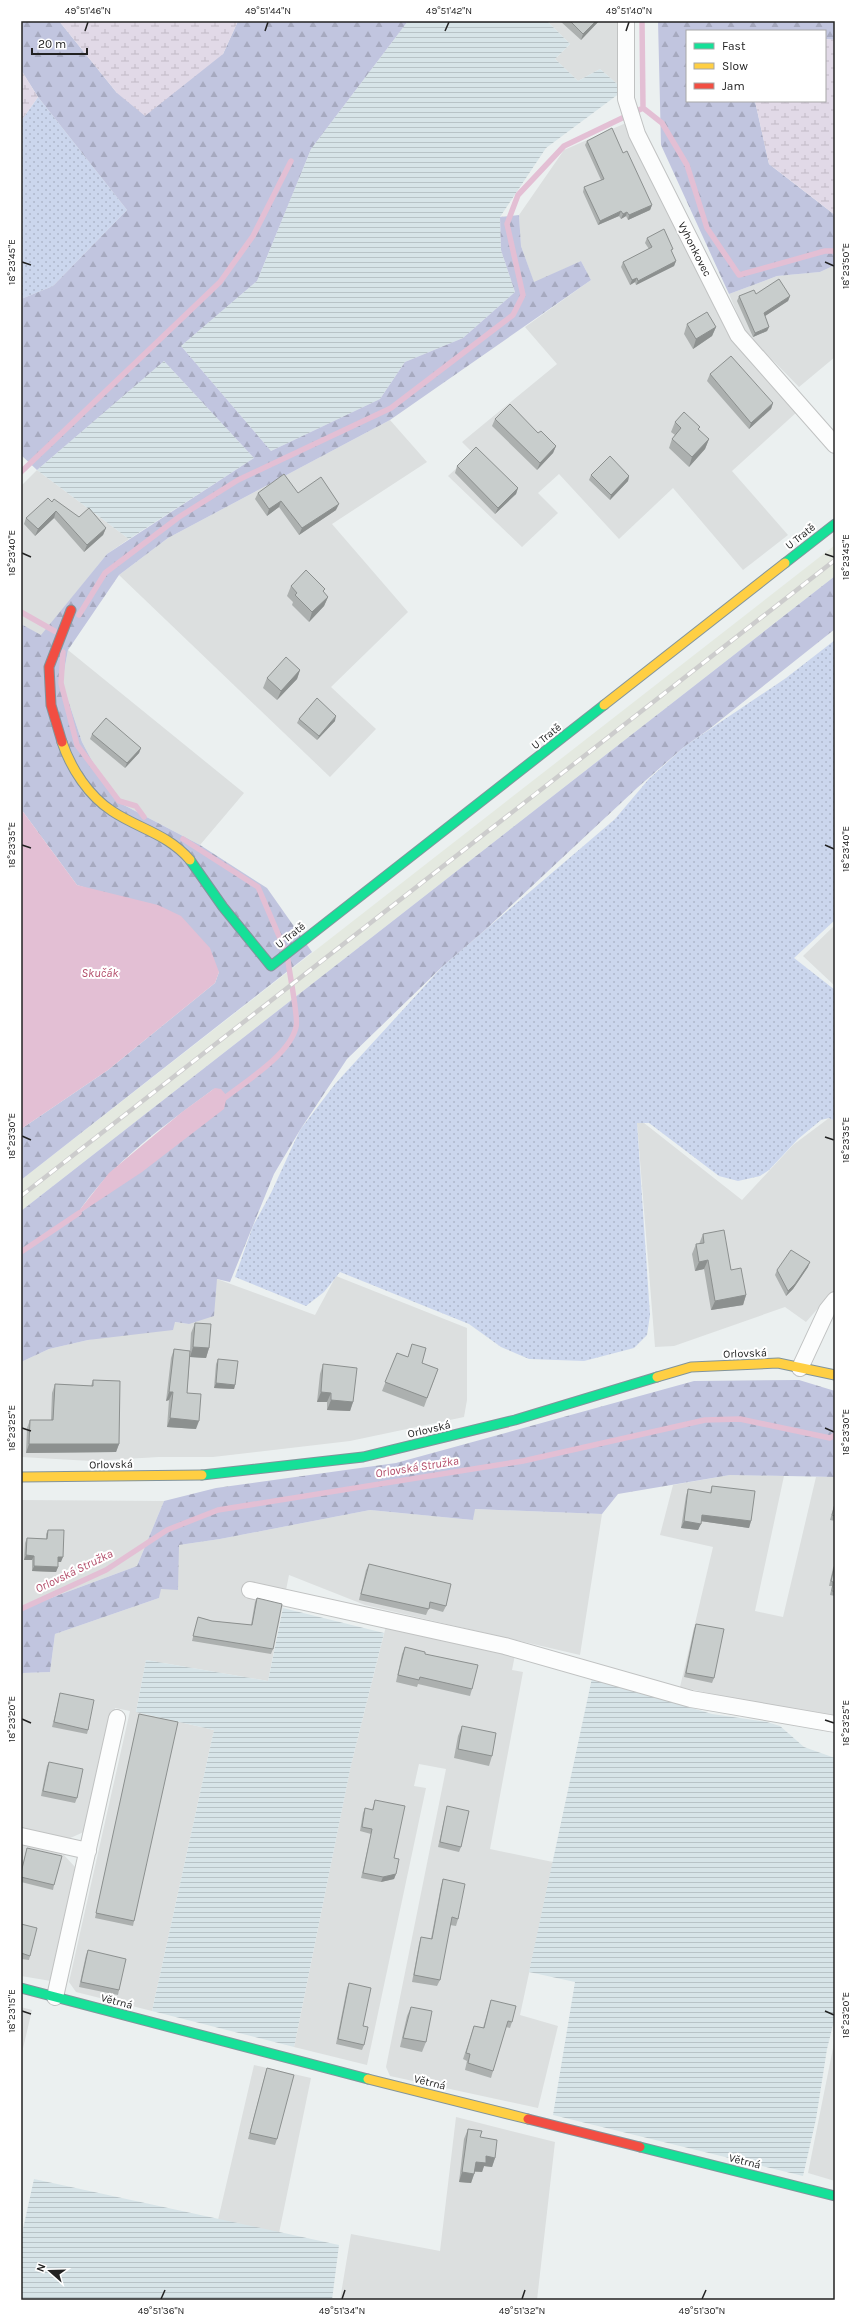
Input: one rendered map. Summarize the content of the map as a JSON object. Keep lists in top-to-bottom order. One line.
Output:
{"streets":{"street":["Vyhonkovec","U Tratě","Orlovská","Větrná"]},"water":["Skučák","Orlovská Stružka"],"legend":["Fast","Slow","Jam"],"scale_bar":"20 m","north":"left","coordinates":["49°51'46\"N","49°51'44\"N","49°51'42\"N","49°51'40\"N","18°23'45\"E","18°23'50\"E","18°23'40\"E","18°23'35\"E","18°23'30\"E","18°23'25\"E","18°23'20\"E","18°23'15\"E","49°51'36\"N","49°51'34\"N","49°51'32\"N","49°51'30\"N"]}
